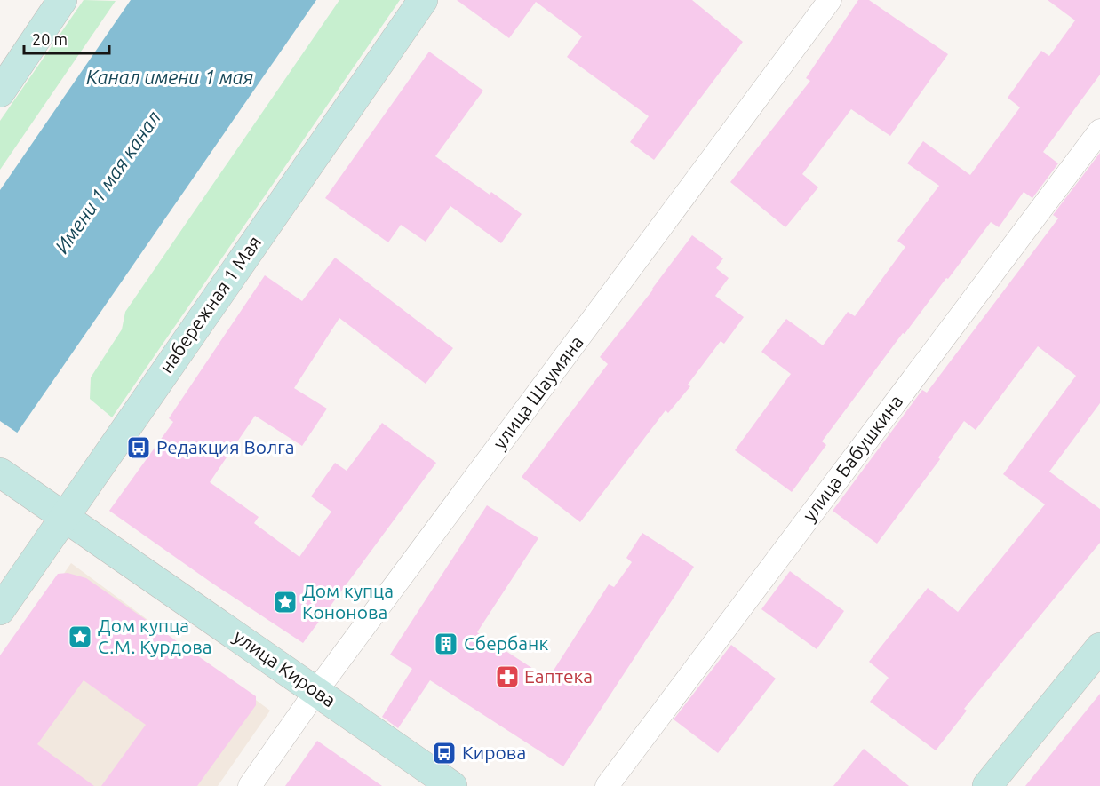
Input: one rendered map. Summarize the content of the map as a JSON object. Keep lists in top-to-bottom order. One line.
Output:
{"streets":{"main road":["набережная 1 Мая","улица Кирова"],"street":["улица Шаумяна","улица Бабушкина"]},"crossings":[["набережная 1 Мая","улица Кирова"],["улица Шаумяна","улица Кирова"]],"water":["Канал имени 1 мая","Имени 1 мая канал"],"places":{"bus stop":["Редакция Волга","Кирова"],"place":["Дом купца Кононова","Дом купца С.М. Курдова"],"building":["Сбербанк"],"pharmacy":["Еаптека"]},"scale_bar":"20 m"}
